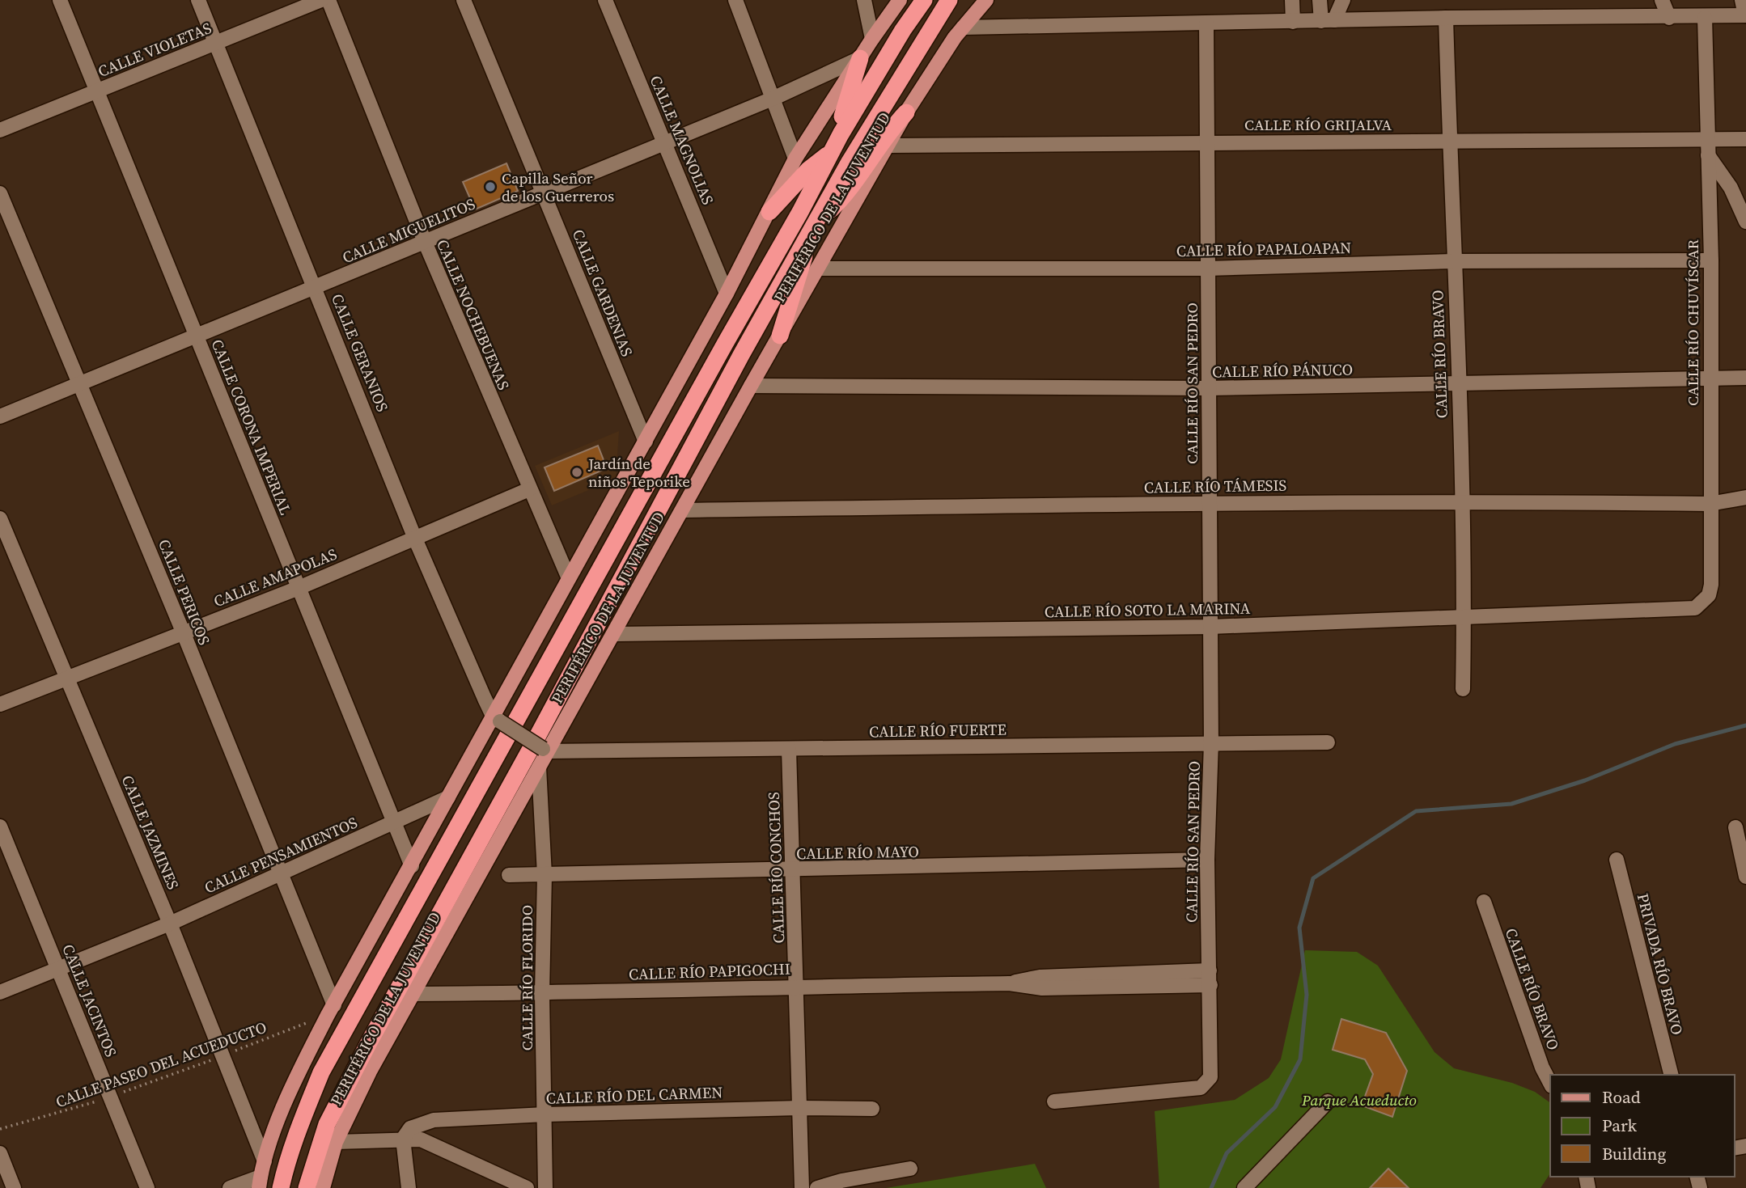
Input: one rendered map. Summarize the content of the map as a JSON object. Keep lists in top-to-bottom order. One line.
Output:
{"streets":{"highway":["PERIFÉRICO DE LA JUVENTUD"],"street":["CALLE VIOLETAS","CALLE RÍO GRIJALVA","CALLE MAGNOLIAS","CALLE MIGUELITOS","CALLE RÍO PAPALOAPAN","CALLE GARDENIAS","CALLE NOCHEBUENAS","CALLE RÍO CHUVÍSCAR","CALLE GERANIOS","CALLE RÍO BRAVO","CALLE RÍO PÁNUCO","CALLE RÍO SAN PEDRO","CALLE CORONA IMPERIAL","CALLE RÍO TÁMESIS","CALLE AMAPOLAS","CALLE PERICOS","CALLE RÍO SOTO LA MARINA","CALLE RÍO FUERTE","CALLE JAZMINES","CALLE RÍO MAYO","CALLE PENSAMIENTOS","CALLE RÍO CONCHOS","PRIVADA RÍO BRAVO","CALLE RÍO PAPIGOCHI","CALLE RÍO FLORIDO","CALLE JACINTOS","CALLE RÍO DEL CARMEN"],"path":["CALLE PASEO DEL ACUEDUCTO"]},"crossings":[["CALLE VIOLETAS","CALLE GERANIOS"],["CALLE VIOLETAS","CALLE CORONA IMPERIAL"],["CALLE RÍO GRIJALVA","PERIFÉRICO DE LA JUVENTUD"],["CALLE RÍO GRIJALVA","CALLE RÍO CHUVÍSCAR"],["CALLE RÍO GRIJALVA","CALLE RÍO BRAVO"],["CALLE RÍO GRIJALVA","CALLE RÍO SAN PEDRO"],["CALLE MAGNOLIAS","CALLE MIGUELITOS"],["PERIFÉRICO DE LA JUVENTUD","CALLE RÍO PAPALOAPAN"],["PERIFÉRICO DE LA JUVENTUD","CALLE RÍO PÁNUCO"],["PERIFÉRICO DE LA JUVENTUD","CALLE RÍO TÁMESIS"],["PERIFÉRICO DE LA JUVENTUD","CALLE RÍO SOTO LA MARINA"],["PERIFÉRICO DE LA JUVENTUD","CALLE RÍO FUERTE"],["PERIFÉRICO DE LA JUVENTUD","CALLE RÍO PAPIGOCHI"],["PERIFÉRICO DE LA JUVENTUD","CALLE RÍO FLORIDO"],["CALLE MIGUELITOS","CALLE GARDENIAS"],["CALLE MIGUELITOS","CALLE NOCHEBUENAS"],["CALLE MIGUELITOS","CALLE GERANIOS"],["CALLE MIGUELITOS","CALLE CORONA IMPERIAL"],["CALLE MIGUELITOS","CALLE PERICOS"],["CALLE RÍO PAPALOAPAN","CALLE RÍO CHUVÍSCAR"],["CALLE RÍO PAPALOAPAN","CALLE RÍO BRAVO"],["CALLE RÍO PAPALOAPAN","CALLE RÍO SAN PEDRO"],["CALLE NOCHEBUENAS","CALLE AMAPOLAS"],["CALLE RÍO CHUVÍSCAR","CALLE RÍO PÁNUCO"],["CALLE RÍO CHUVÍSCAR","CALLE RÍO TÁMESIS"],["CALLE RÍO CHUVÍSCAR","CALLE RÍO SOTO LA MARINA"],["CALLE GERANIOS","CALLE AMAPOLAS"],["CALLE RÍO BRAVO","CALLE RÍO PÁNUCO"],["CALLE RÍO BRAVO","CALLE RÍO TÁMESIS"],["CALLE RÍO BRAVO","CALLE RÍO SOTO LA MARINA"],["CALLE RÍO PÁNUCO","CALLE RÍO SAN PEDRO"],["CALLE RÍO SAN PEDRO","CALLE RÍO TÁMESIS"],["CALLE RÍO SAN PEDRO","CALLE RÍO SOTO LA MARINA"],["CALLE RÍO SAN PEDRO","CALLE RÍO FUERTE"],["CALLE RÍO SAN PEDRO","CALLE RÍO MAYO"],["CALLE RÍO SAN PEDRO","CALLE RÍO PAPIGOCHI"],["CALLE CORONA IMPERIAL","CALLE AMAPOLAS"],["CALLE CORONA IMPERIAL","CALLE PENSAMIENTOS"],["CALLE AMAPOLAS","CALLE PERICOS"],["CALLE AMAPOLAS","CALLE JAZMINES"],["CALLE PERICOS","CALLE PENSAMIENTOS"],["CALLE PERICOS","CALLE PASEO DEL ACUEDUCTO"],["CALLE RÍO FUERTE","CALLE RÍO CONCHOS"],["CALLE JAZMINES","CALLE PENSAMIENTOS"],["CALLE JAZMINES","CALLE PASEO DEL ACUEDUCTO"],["CALLE RÍO MAYO","CALLE RÍO CONCHOS"],["CALLE RÍO MAYO","CALLE RÍO FLORIDO"],["CALLE PENSAMIENTOS","CALLE JACINTOS"],["CALLE RÍO CONCHOS","CALLE RÍO PAPIGOCHI"],["CALLE RÍO CONCHOS","CALLE RÍO DEL CARMEN"],["CALLE RÍO PAPIGOCHI","CALLE RÍO FLORIDO"],["CALLE RÍO FLORIDO","CALLE RÍO DEL CARMEN"],["CALLE JACINTOS","CALLE PASEO DEL ACUEDUCTO"]],"parks":["Parque Acueducto"],"places":["Capilla Señor de los Guerreros","Jardín de niños Teporike"],"legend":["Road","Park","Building"]}
